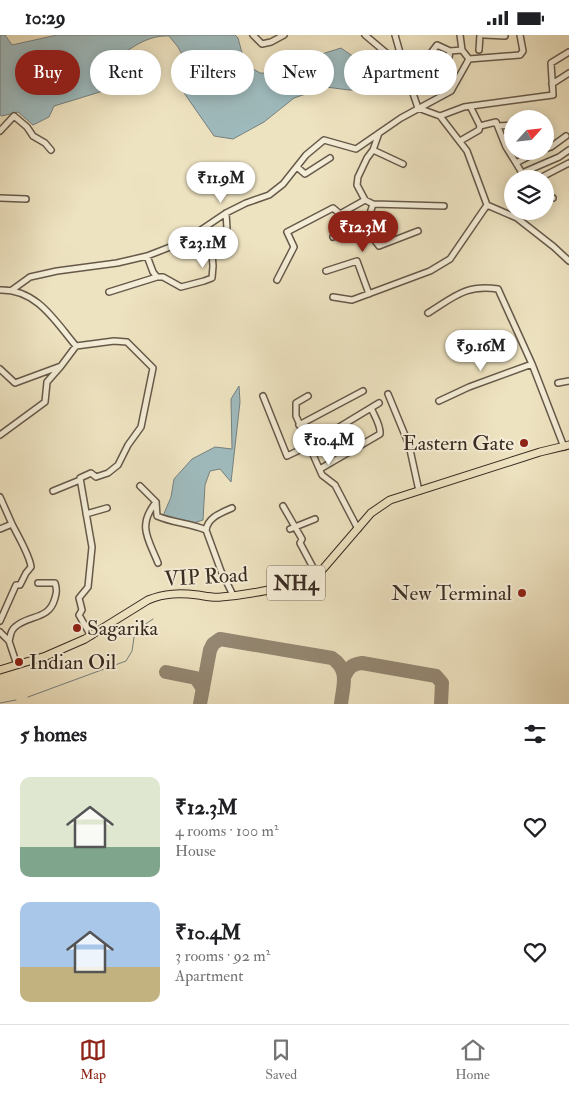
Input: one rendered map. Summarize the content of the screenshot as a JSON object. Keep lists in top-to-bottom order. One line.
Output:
{"streets":{"highway":["VIP Road","NH4"]},"places":["Eastern Gate","New Terminal","Sagarika","Indian Oil"],"north":"top right","page":{"status":"10:29","chip":["Buy","Rent","Filters","New","Apartment"],"price":["₹11.9M","₹12.3M","₹23.1M","₹9.16M","₹10.4M"],"heading":"5 homes","list":[{"name":"₹12.3M","note":"4 rooms · 100 m² · House"},{"name":"₹10.4M","note":"3 rooms · 92 m² · Apartment"}],"tabs":["Map","Saved","Home"]}}
